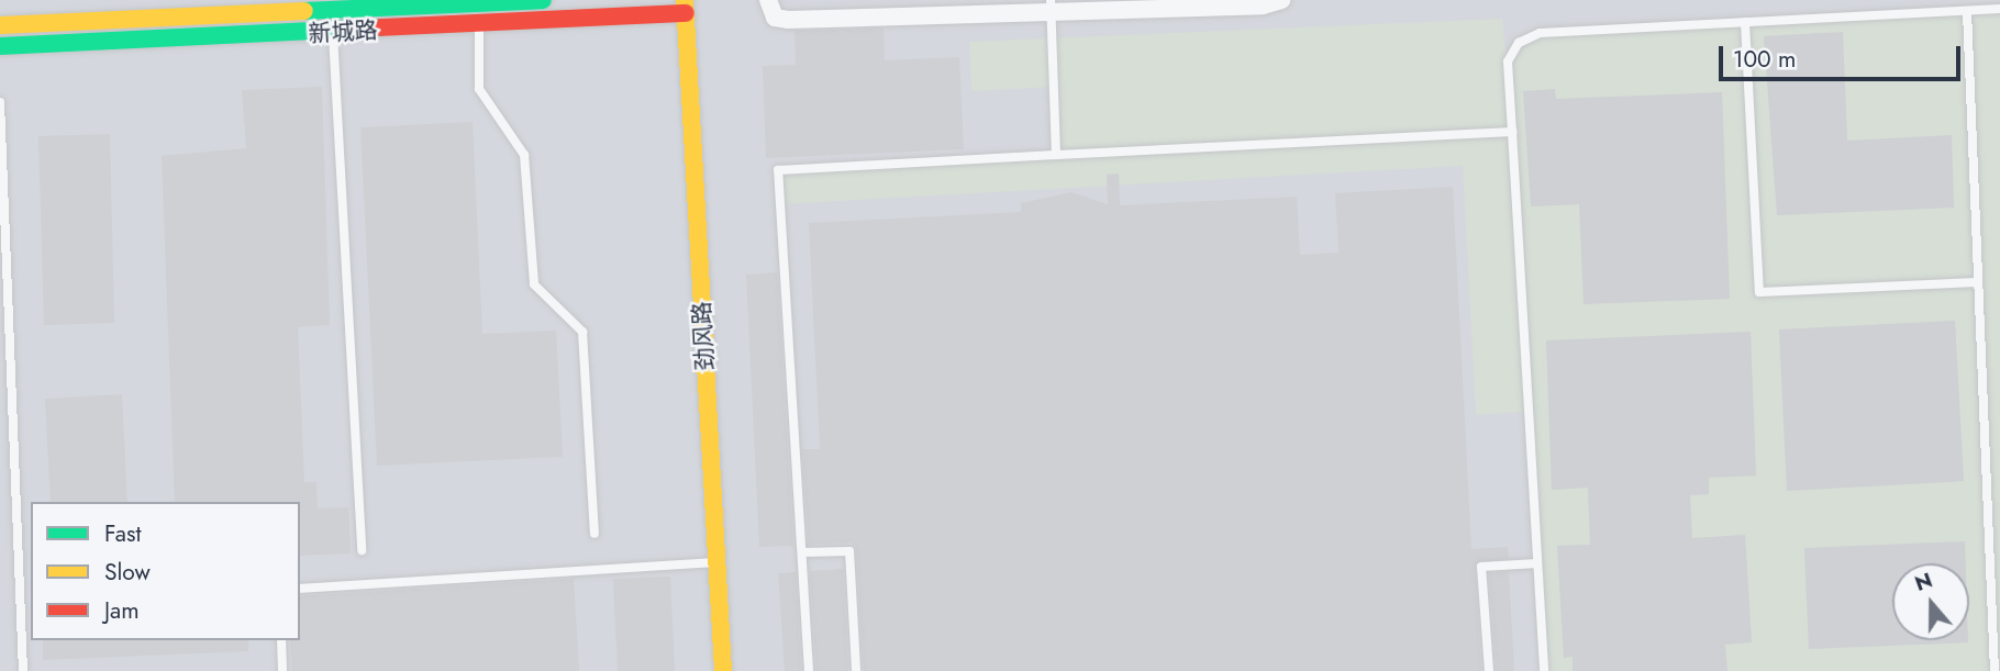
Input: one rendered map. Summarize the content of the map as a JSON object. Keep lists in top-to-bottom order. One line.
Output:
{"streets":{"street":["新城路","劲风路"]},"crossings":[["新城路","劲风路"]],"legend":["Fast","Slow","Jam"],"scale_bar":"100 m","north":"top"}
